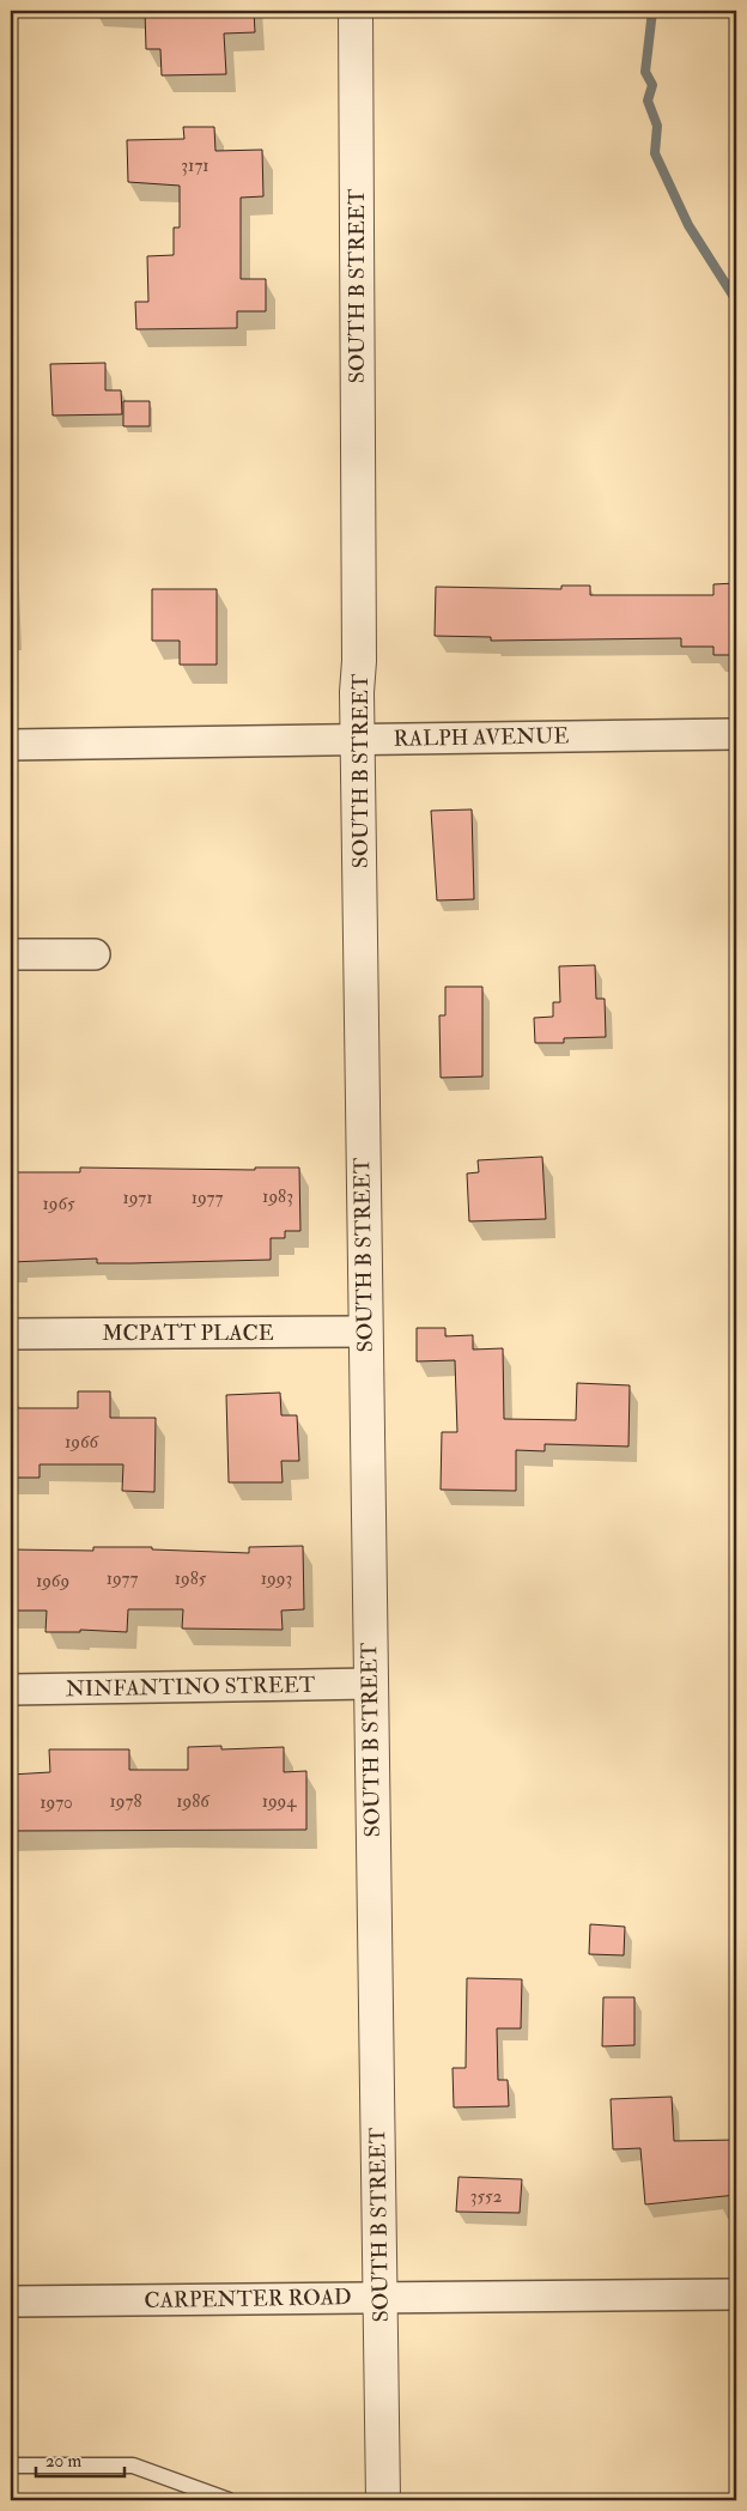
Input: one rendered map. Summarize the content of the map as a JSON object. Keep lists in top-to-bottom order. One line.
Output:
{"streets":{"street":["SOUTH B STREET","RALPH AVENUE","MCPATT PLACE","NINFANTINO STREET","CARPENTER ROAD"]},"crossings":[["SOUTH B STREET","RALPH AVENUE"],["SOUTH B STREET","MCPATT PLACE"],["SOUTH B STREET","NINFANTINO STREET"],["SOUTH B STREET","CARPENTER ROAD"]],"house_numbers":["3171","1983","1971","1977","1965","1966","1977","1985","1993","1969","1978","1986","1994","1970","3552"],"scale_bar":"20 m"}
